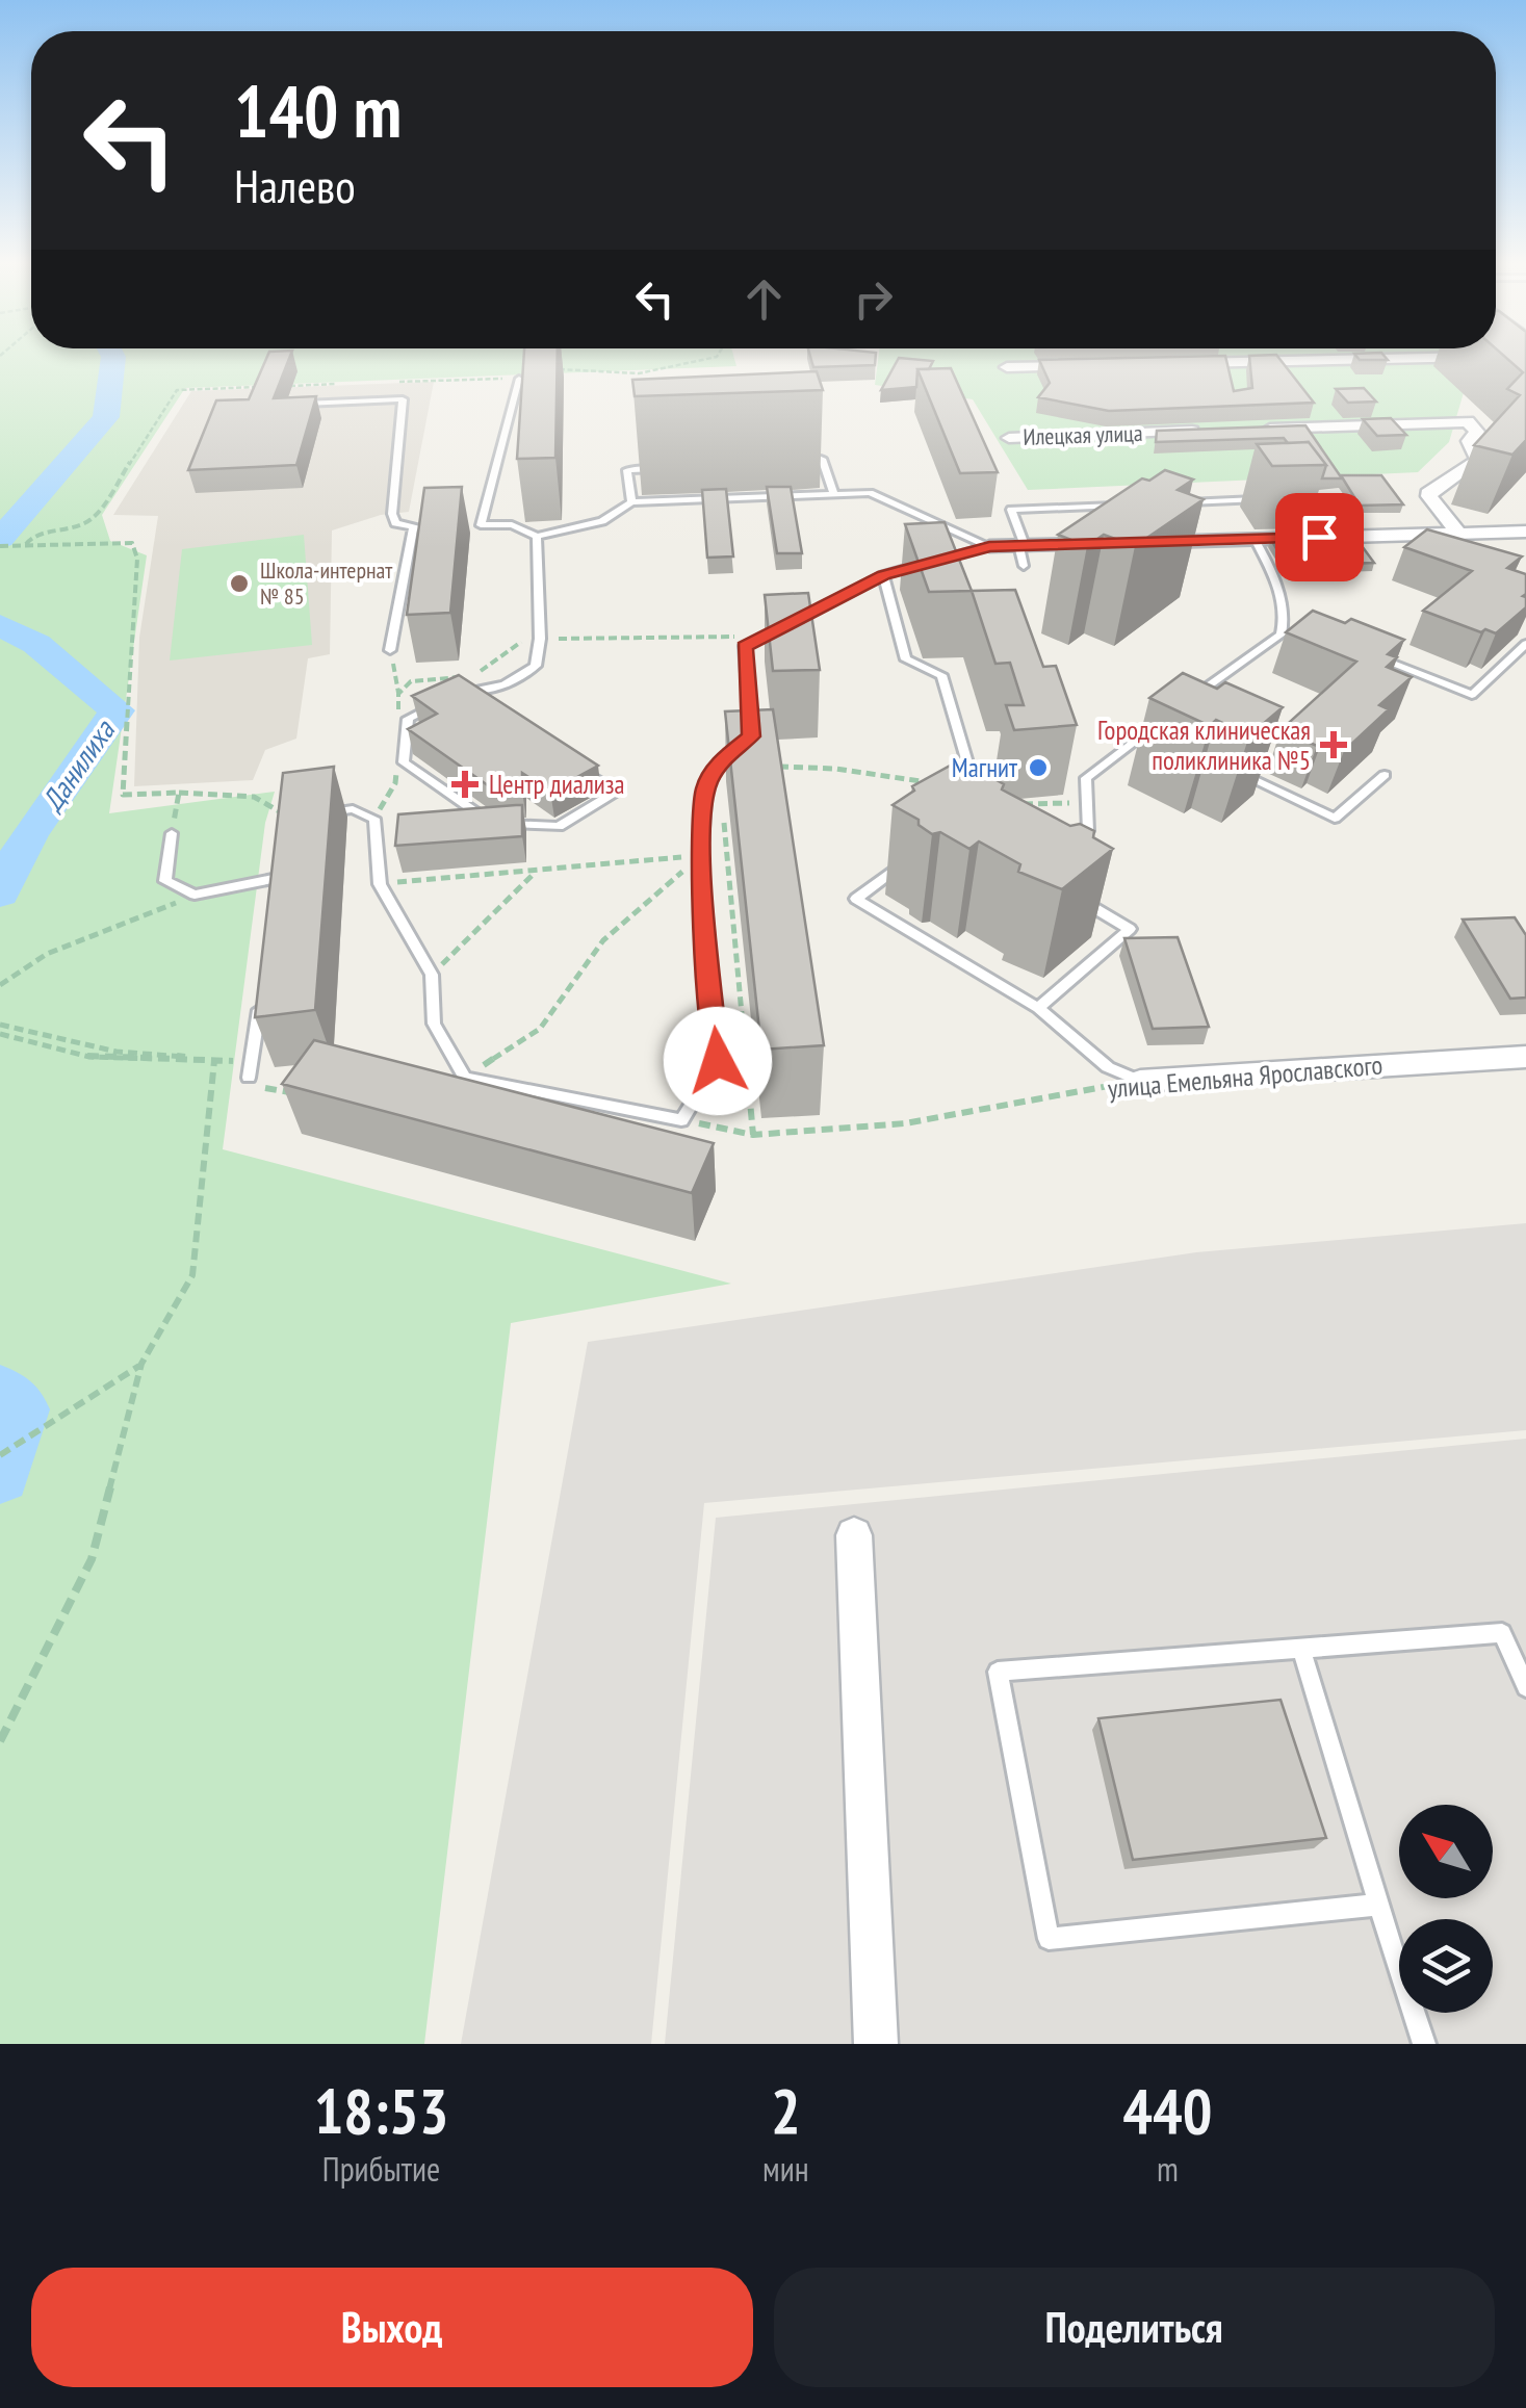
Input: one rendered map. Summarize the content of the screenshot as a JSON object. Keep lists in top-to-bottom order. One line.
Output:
{"streets":{"street":["Илецкая улица","улица Емельяна Ярославского"]},"water":["Данилиха"],"places":{"other":["Школа-интернат № 85","Магнит"],"health":["Городская клиническая поликлиника №5","Центр диализа"]},"north":"top left","page":{"turn":["140 m","Налево"],"eta":["18:53","Прибытие","2","мин","440","m"],"buttons":["Выход","Поделиться"]}}
